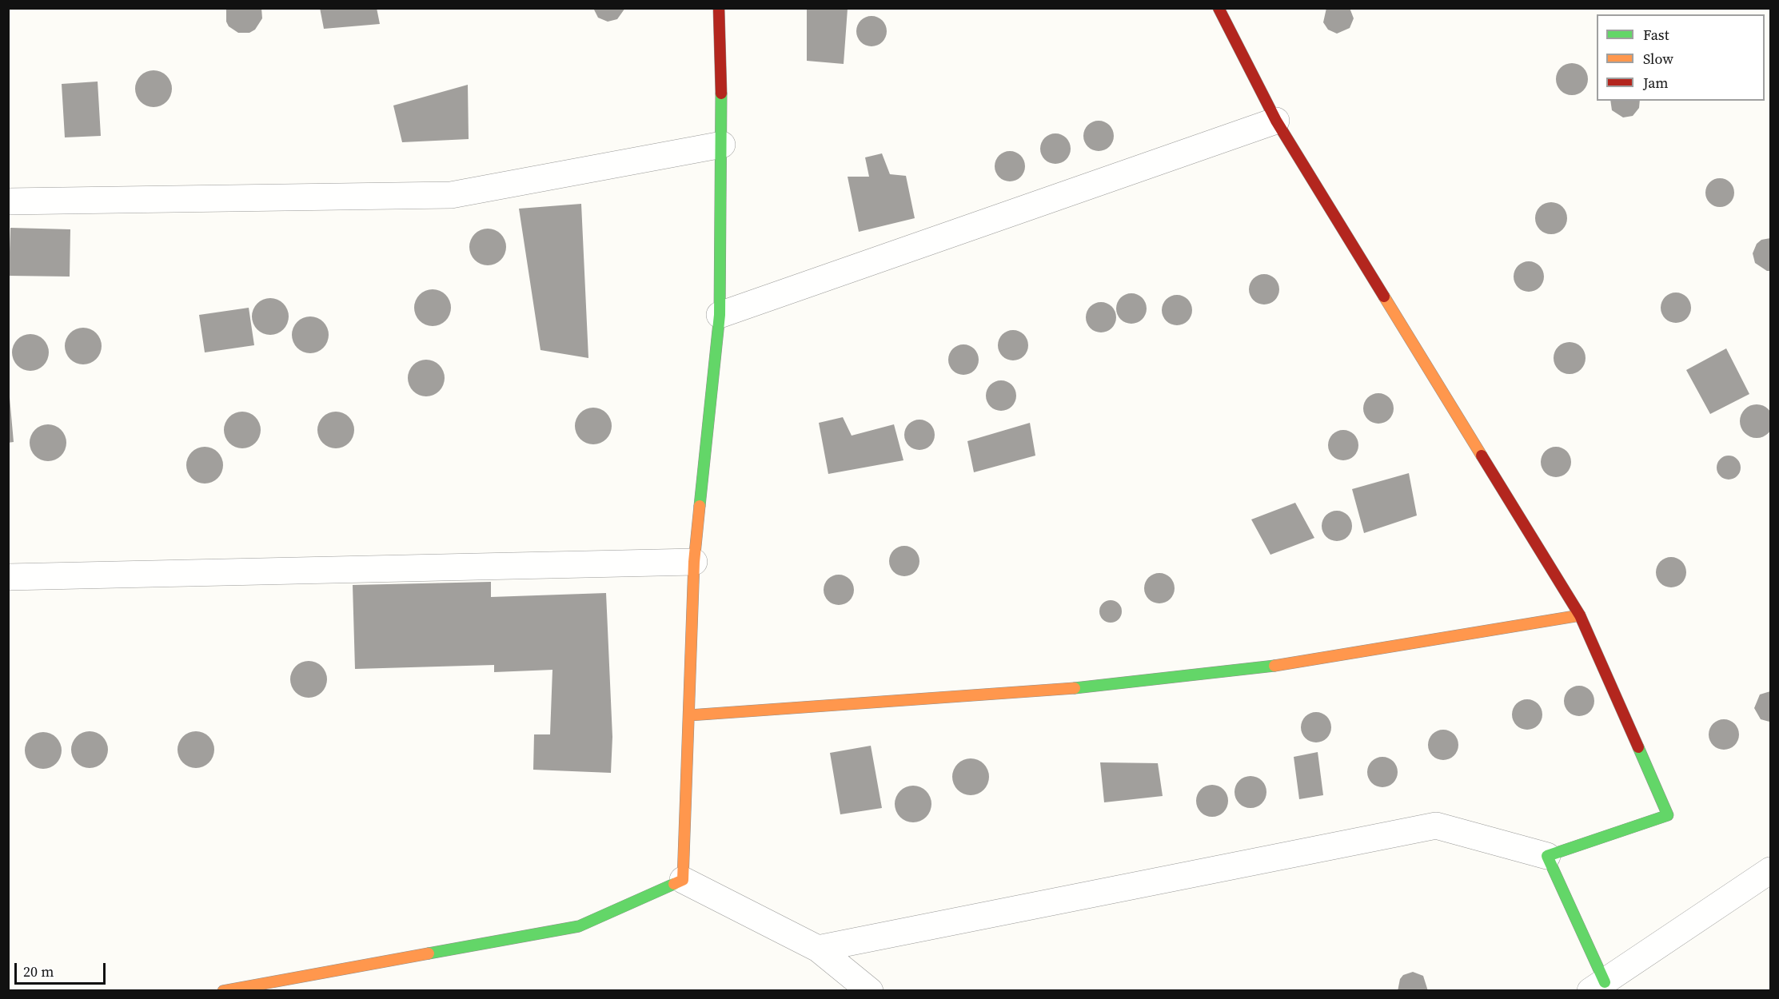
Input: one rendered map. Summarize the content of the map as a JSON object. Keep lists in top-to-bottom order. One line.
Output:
{"legend":["Fast","Slow","Jam"],"scale_bar":"20 m"}
